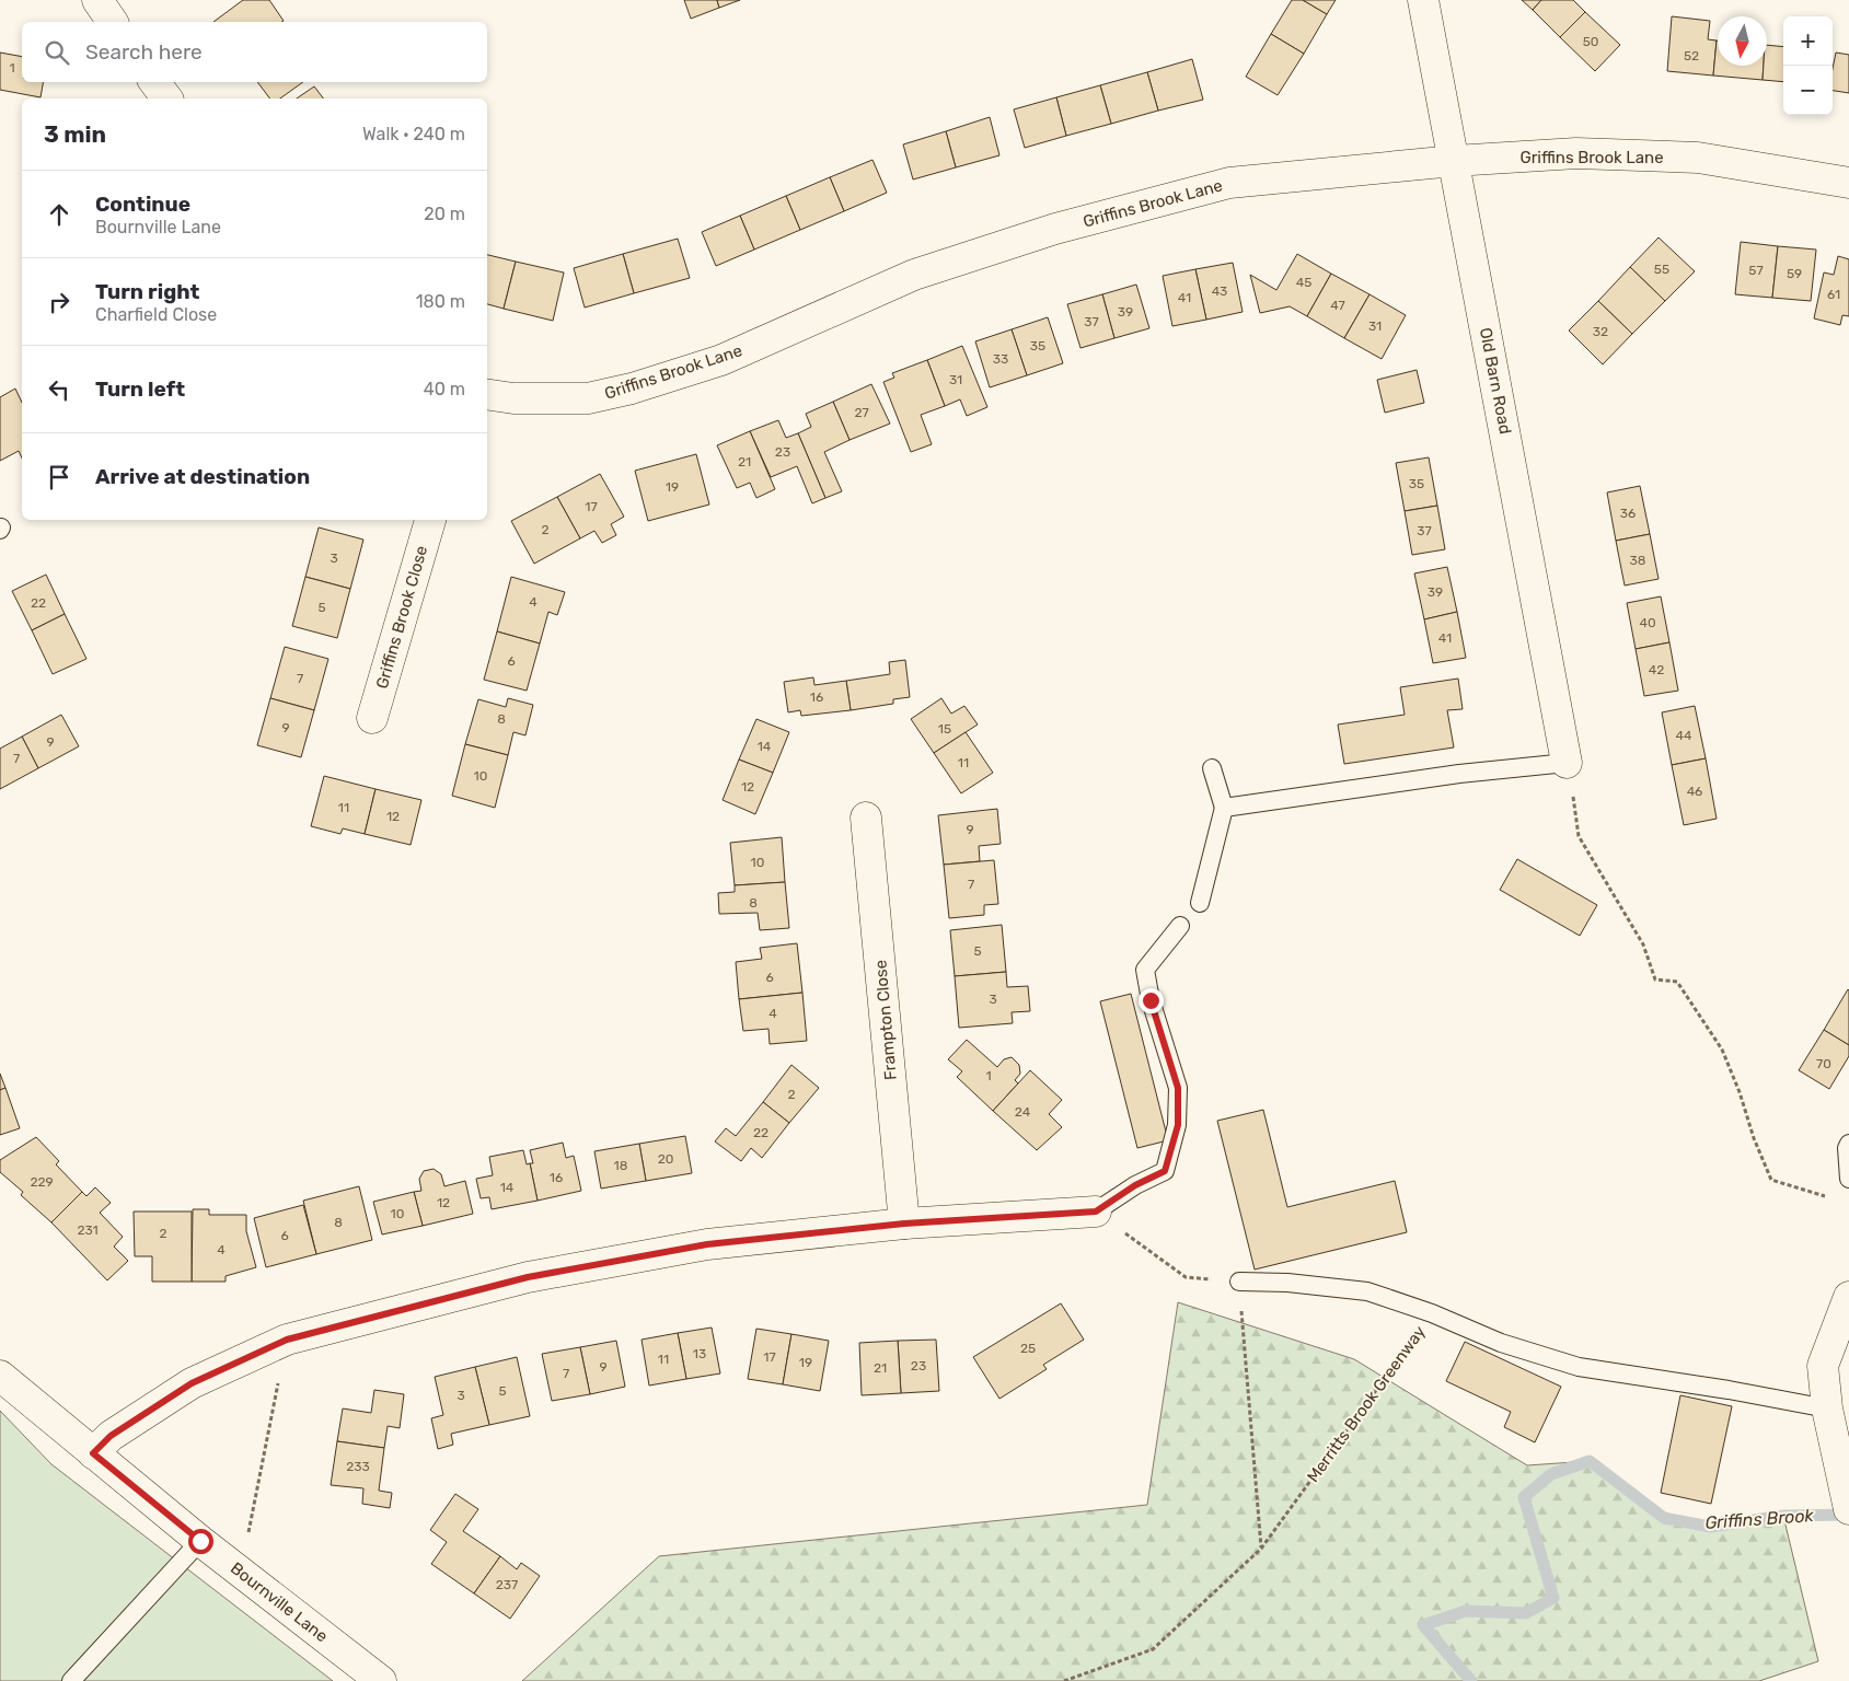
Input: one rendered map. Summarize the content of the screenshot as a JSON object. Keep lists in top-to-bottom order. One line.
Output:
{"streets":{"street":["Griffins Brook Lane","Old Barn Road","Griffins Brook Close","Frampton Close","Bournville Lane"],"lane":["Merritts Brook Greenway"]},"crossings":[["Griffins Brook Lane","Old Barn Road"]],"water":["Griffins Brook"],"house_numbers":["50","52","1","55","57","59","45","43","61","41","47","39","37","31","32","35","33","31","27","23","21","35","19","17","36","2","37","3","38","39","4","22","5","40","41","6","42","7","16","8","9","15","44","9","14","7","11","10","12","46","11","12","9","10","7","8","5","6","3","4","70","1","2","24","22","20","18","16","229","14","12","10","8","231","2","6","4","25","13","17","11","19","23","9","21","7","5","3","233","237"],"north":"bottom","page":{"map_buttons":["+","−"],"search":"Search here","heading":["3 min","Walk · 240 m"],"list":[["Continue","Bournville Lane","20 m"],["Turn right","Charfield Close","180 m"],["Turn left","40 m"],"Arrive at destination"]}}
